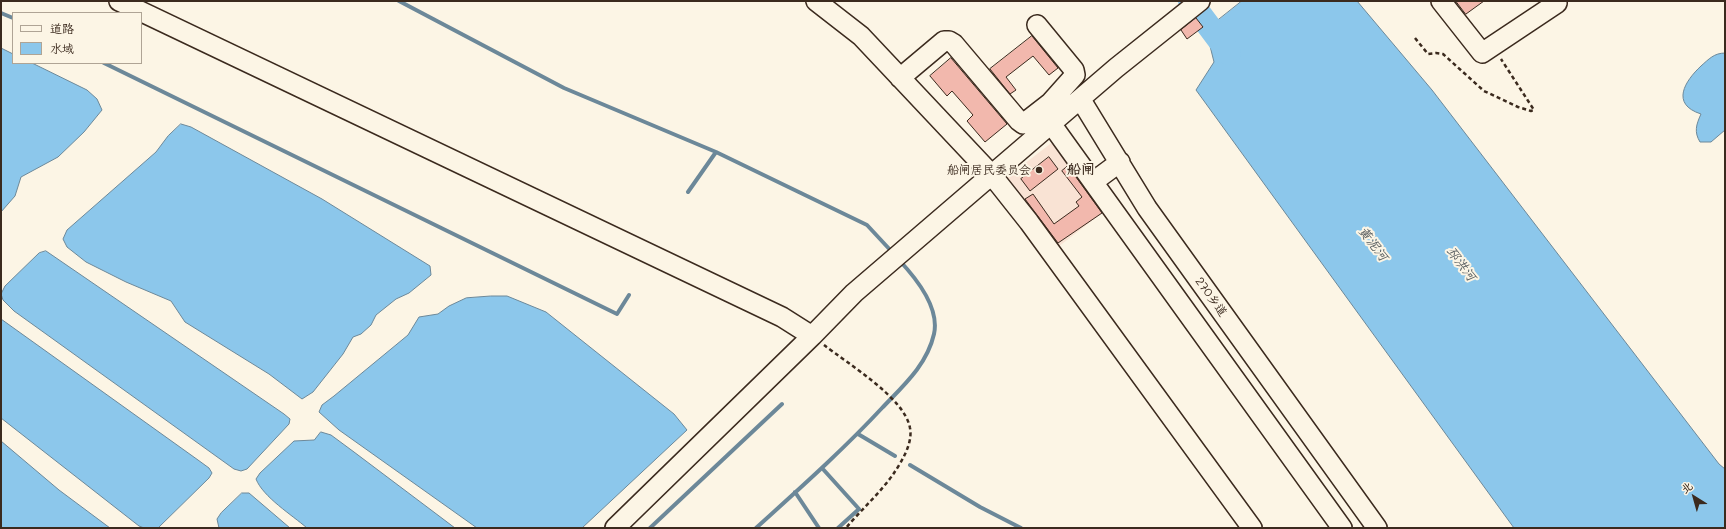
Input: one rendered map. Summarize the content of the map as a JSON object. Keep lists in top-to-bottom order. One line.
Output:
{"streets":{"street":["270乡道"]},"districts":["船闸"],"water":["黄泥河","邳洪河"],"places":["船闸居民委员会"],"legend":["道路","水域"],"north":"top left"}
